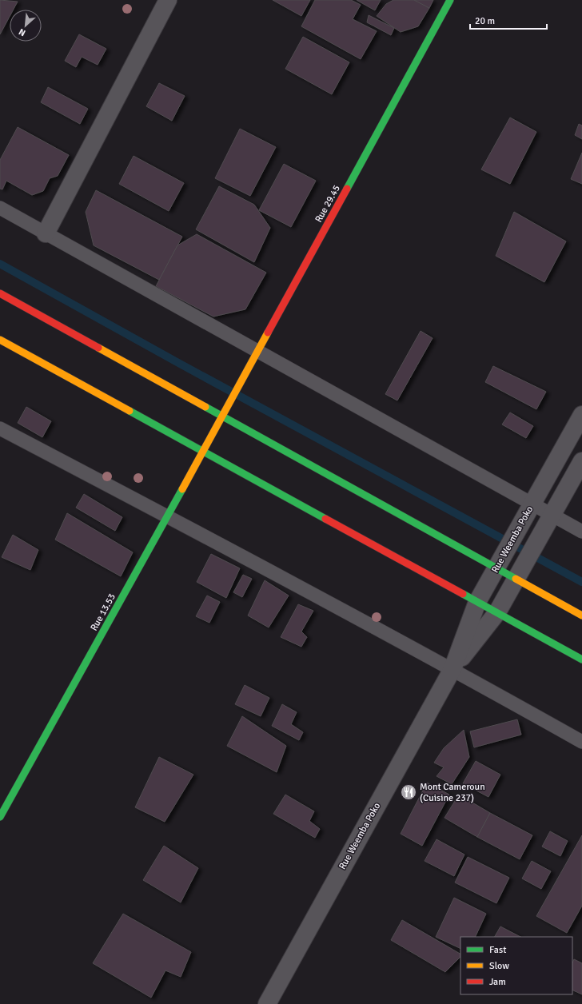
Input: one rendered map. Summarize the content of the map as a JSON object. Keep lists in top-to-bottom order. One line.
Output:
{"streets":{"main road":["Rue 29.45","Rue 13.53"],"street":["Rue Weemba Poko"]},"crossings":[["Rue 29.45","Rue 13.53"]],"places":{"restaurant":["Mont Cameroun (Cuisine 237)"]},"legend":["Fast","Slow","Jam"],"scale_bar":"20 m","north":"bottom left"}
